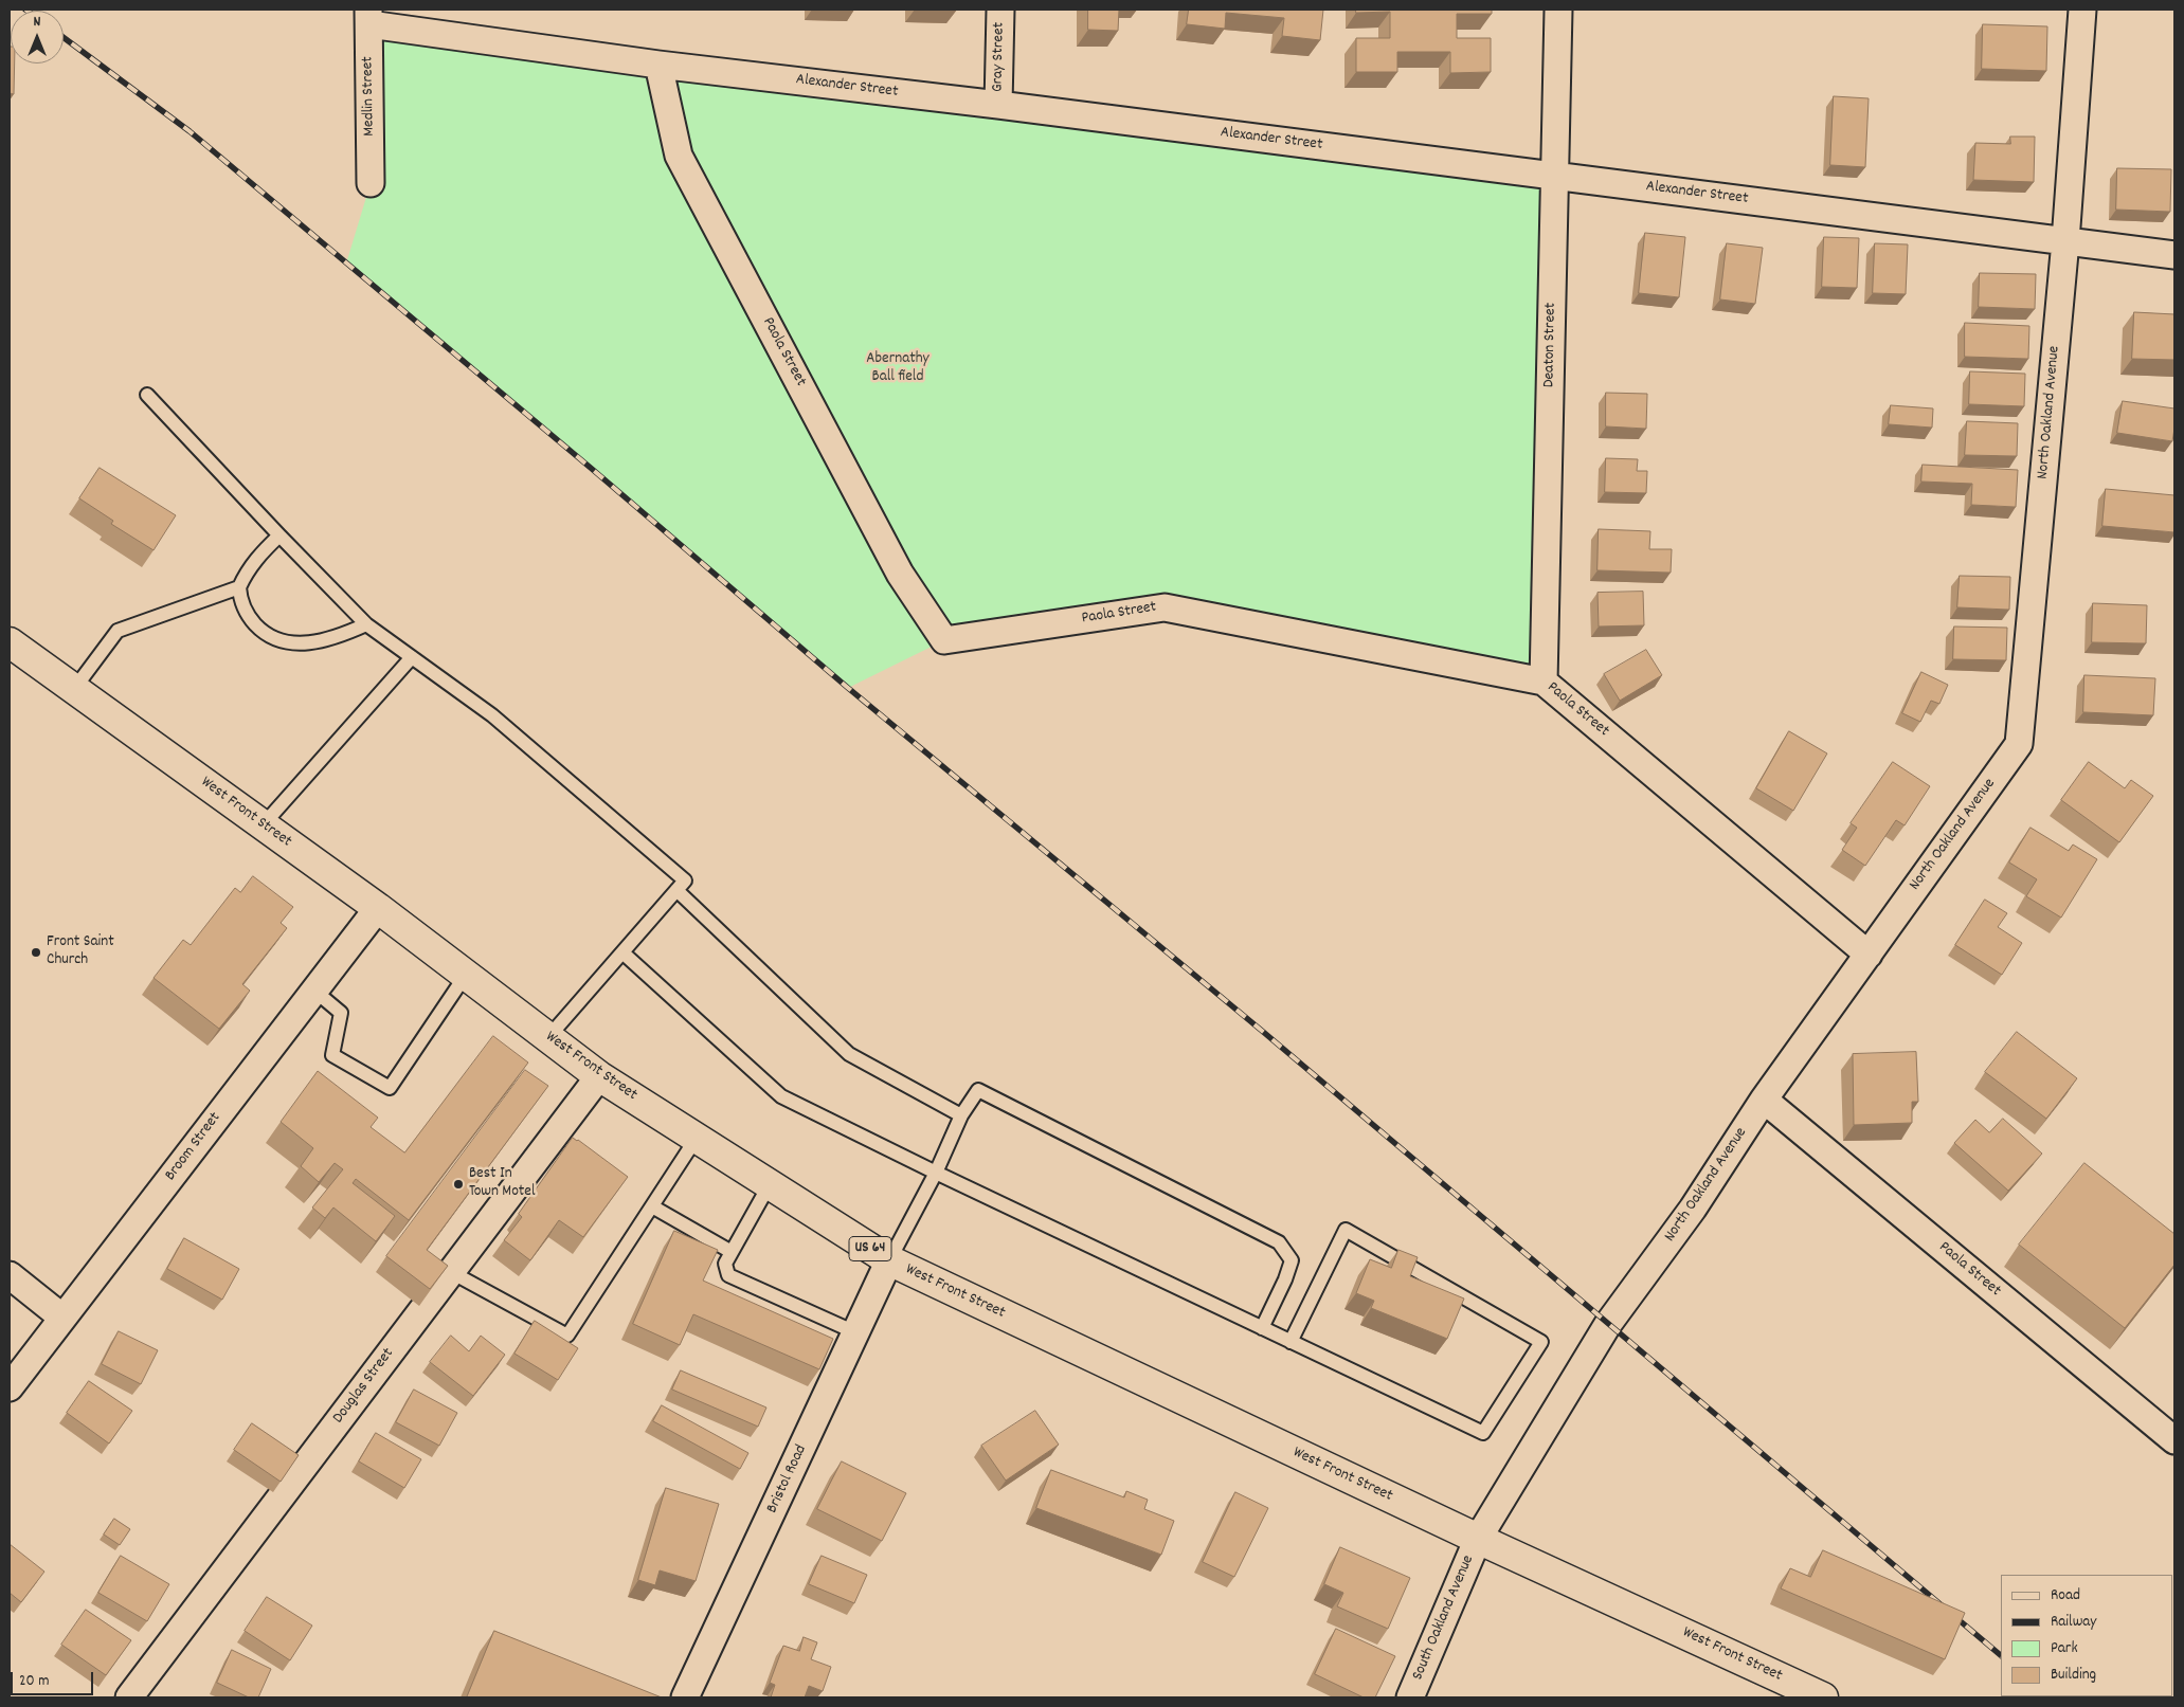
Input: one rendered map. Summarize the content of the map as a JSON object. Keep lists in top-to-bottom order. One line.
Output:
{"streets":{"main road":["West Front Street","US 64"],"street":["Gray Street","Alexander Street","Medlin Street","Deaton Street","Paola Street","North Oakland Avenue","Broom Street","Douglas Street","Bristol Road","South Oakland Avenue"]},"crossings":[["Gray Street","Alexander Street"],["Alexander Street","Medlin Street"],["Alexander Street","Deaton Street"],["Alexander Street","Paola Street"],["Alexander Street","North Oakland Avenue"],["Deaton Street","Paola Street"],["Paola Street","North Oakland Avenue"],["North Oakland Avenue","West Front Street"],["North Oakland Avenue","South Oakland Avenue"],["West Front Street","Broom Street"],["West Front Street","Douglas Street"],["West Front Street","Bristol Road"],["West Front Street","South Oakland Avenue"]],"parks":["Abernathy Ball field"],"places":["Front Saint Church","Best In Town Motel"],"legend":["Road","Railway","Park","Building"],"scale_bar":"20 m","north":"top"}
